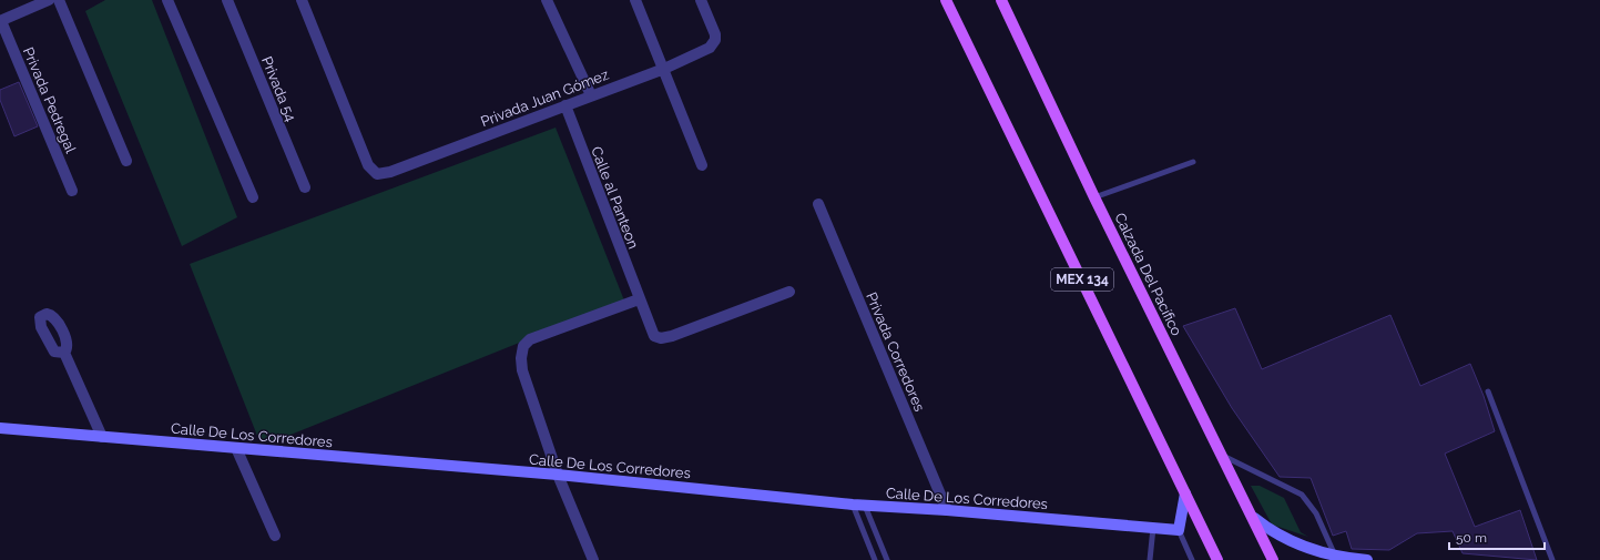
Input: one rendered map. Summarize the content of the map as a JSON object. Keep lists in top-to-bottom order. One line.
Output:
{"streets":{"main road":["Calzada Del Pacífico","MEX 134","Calle De Los Corredores"],"street":["Privada 54","Privada Juan Gómez","Privada Pedregal","Calle al Panteon","Privada Corredores"]},"crossings":[["Privada Juan Gómez","Calle al Panteon"],["Privada Corredores","Calle De Los Corredores"]],"scale_bar":"50 m"}
